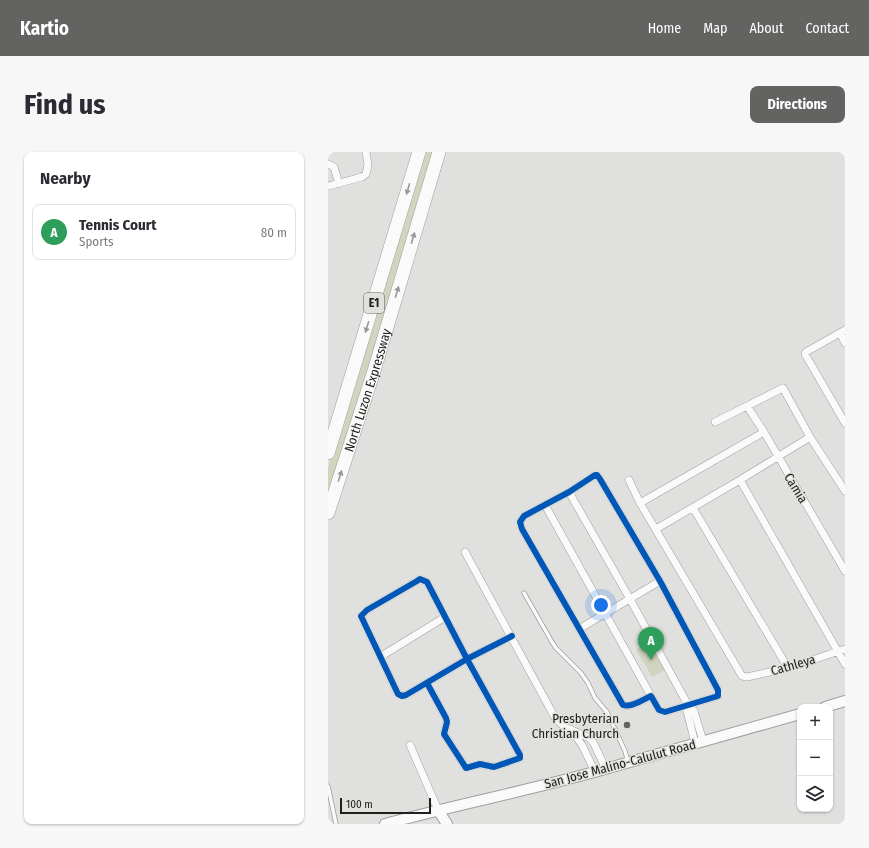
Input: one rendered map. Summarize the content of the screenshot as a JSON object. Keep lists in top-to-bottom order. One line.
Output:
{"streets":{"highway":["E1","North Luzon Expressway"],"main road":["San Jose Malino-Calulut Road"],"street":["Camia","Cathleya"]},"places":["Presbyterian Christian Church"],"scale_bar":"100 m","page":{"header":"Kartio","nav":["Home","Map","About","Contact"],"buttons":"Directions","title":"Find us","heading":"Nearby","list":[{"mark":"A","name":"Tennis Court","note":"Sports","value":"80 m"}],"pins":"A","map_buttons":["+","−"],"scale":"100 m"}}
